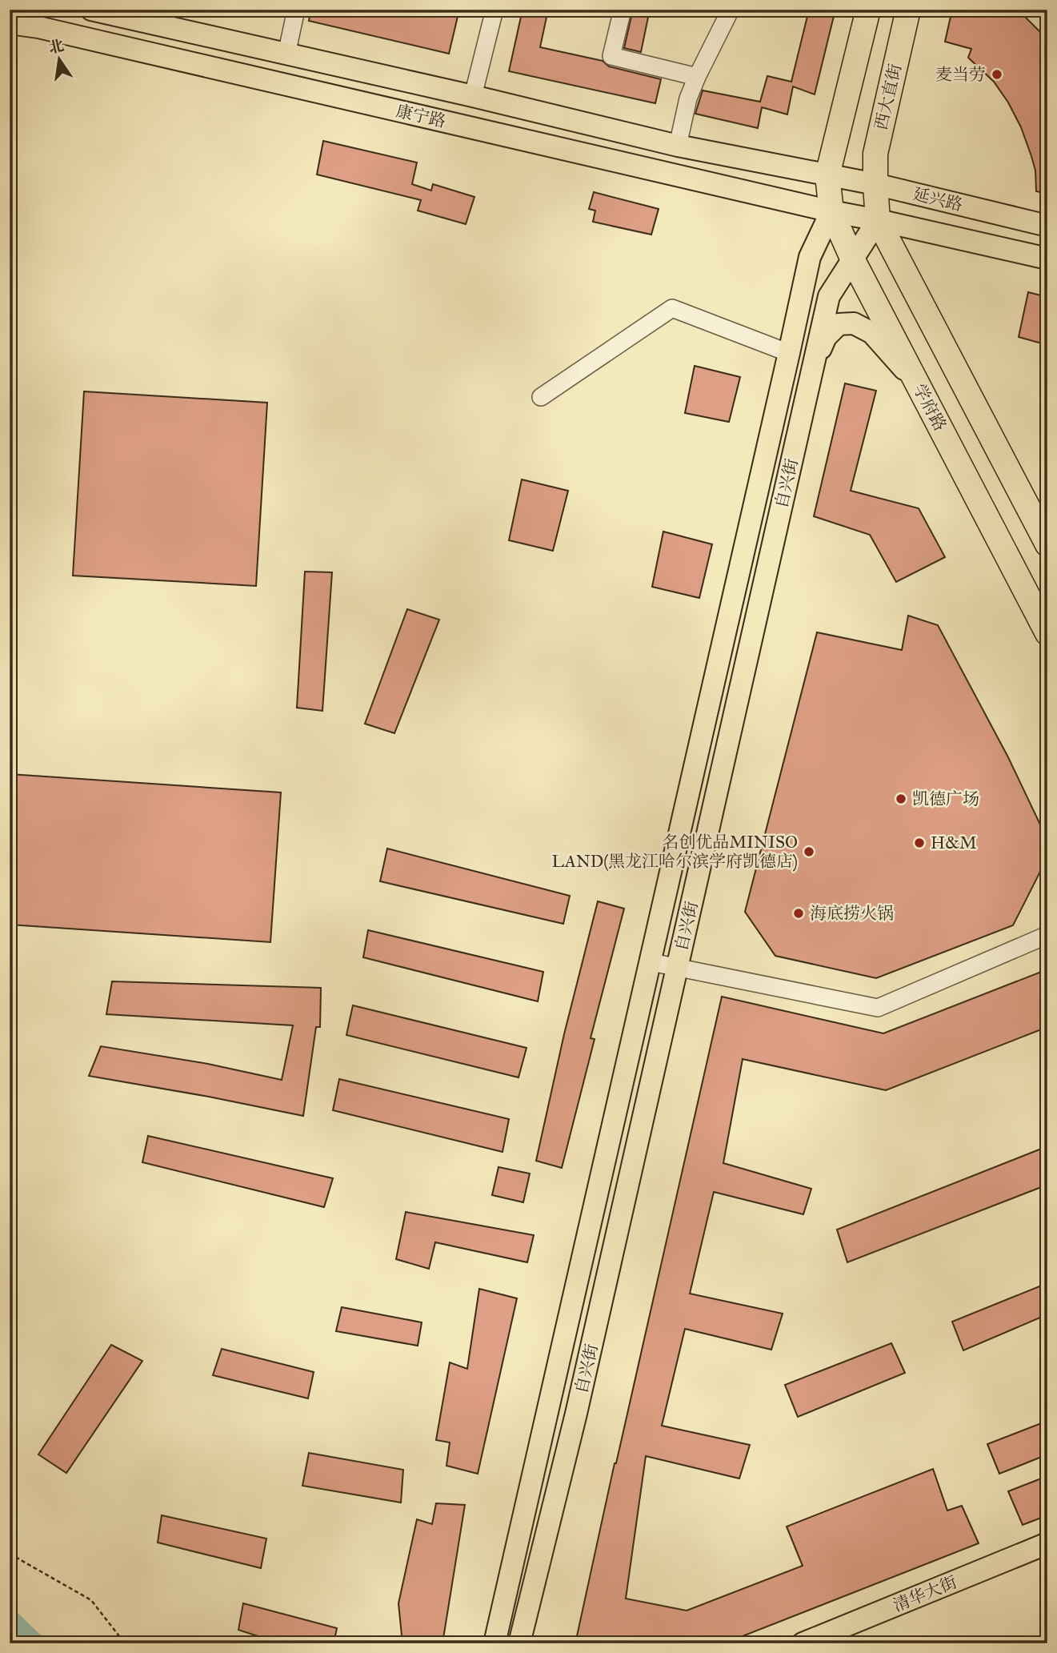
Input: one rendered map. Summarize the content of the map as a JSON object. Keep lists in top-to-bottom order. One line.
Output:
{"streets":{"highway":["西大直街","学府路"],"main road":["康宁路","延兴路","自兴街","清华大街"]},"crossings":[["西大直街","延兴路"],["康宁路","延兴路"],["康宁路","学府路"],["康宁路","自兴街"],["延兴路","学府路"],["延兴路","自兴街"],["学府路","自兴街"]],"places":["麦当劳","凯德广场","H&M","名创优品MINISO LAND(黑龙江哈尔滨学府凯德店)","海底捞火锅"],"north":"top"}
